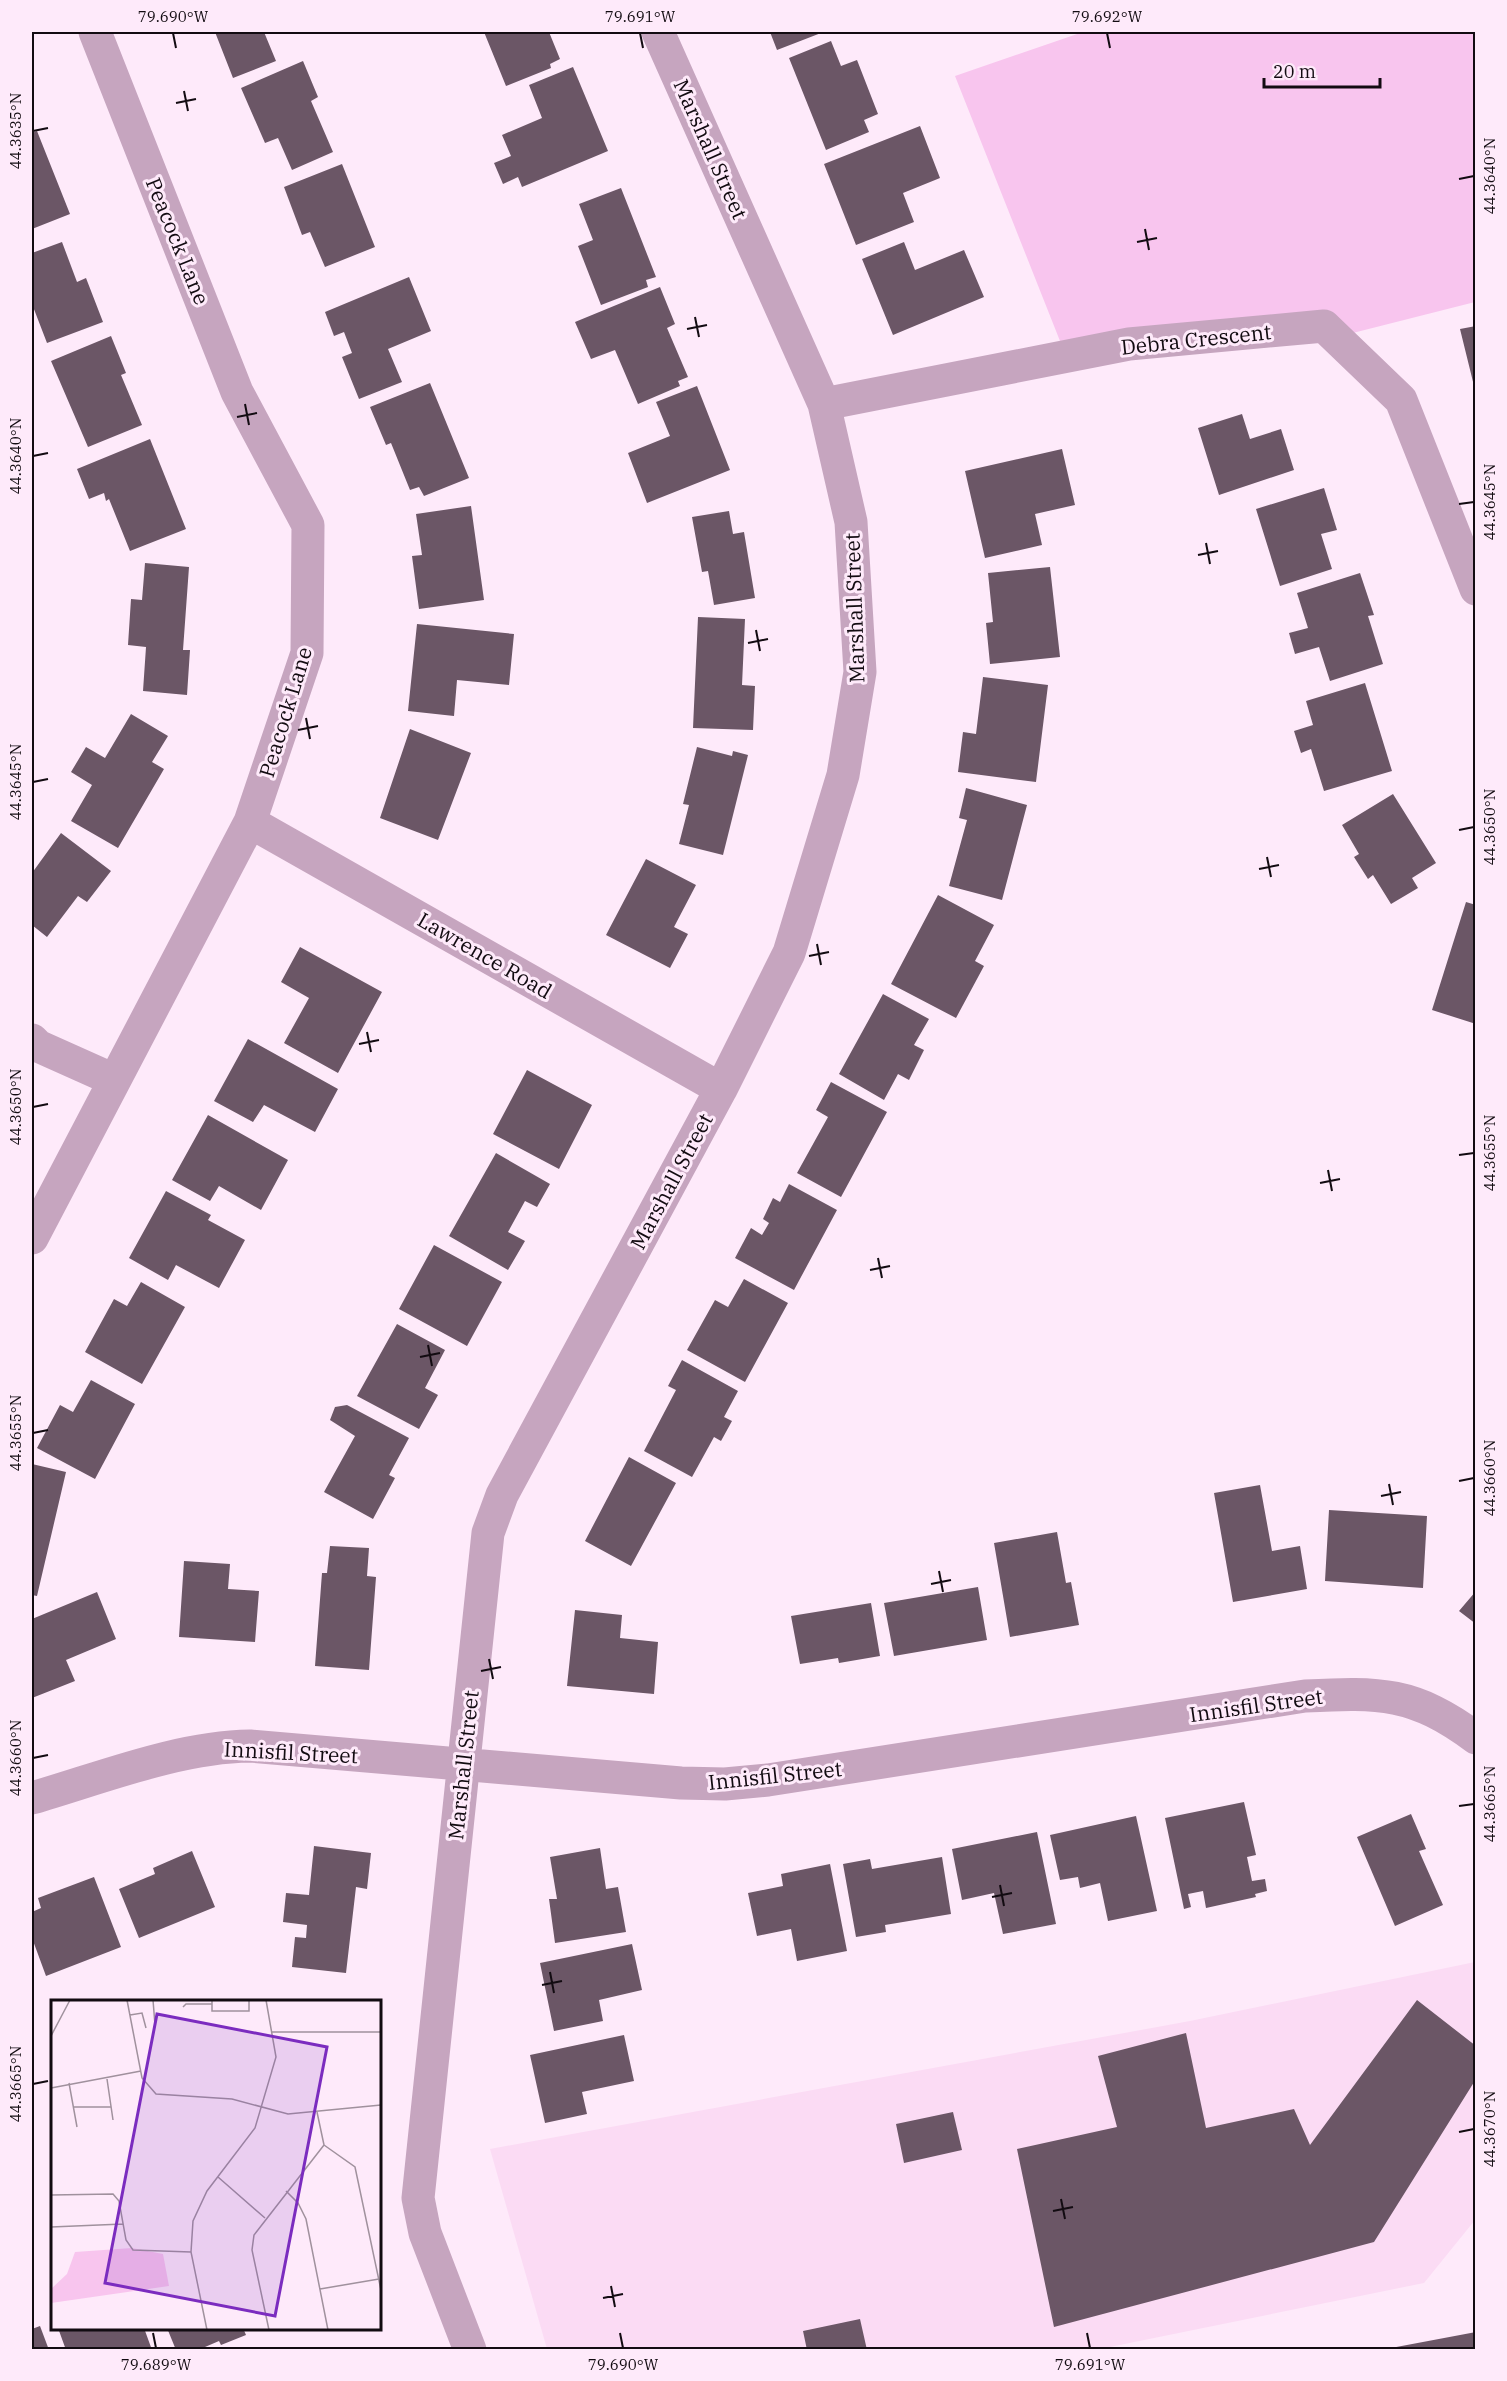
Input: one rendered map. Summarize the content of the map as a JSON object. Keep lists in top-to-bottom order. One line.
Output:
{"streets":{"street":["Marshall Street","Peacock Lane","Debra Crescent","Lawrence Road","Innisfil Street"]},"crossings":[["Marshall Street","Debra Crescent"],["Marshall Street","Lawrence Road"],["Marshall Street","Innisfil Street"],["Peacock Lane","Lawrence Road"]],"scale_bar":"20 m","coordinates":["79.690°W","79.691°W","79.692°W","44.3635°N","44.3640°N","44.3645°N","44.3650°N","44.3655°N","44.3660°N","44.3665°N","44.3670°N","79.689°W"]}
